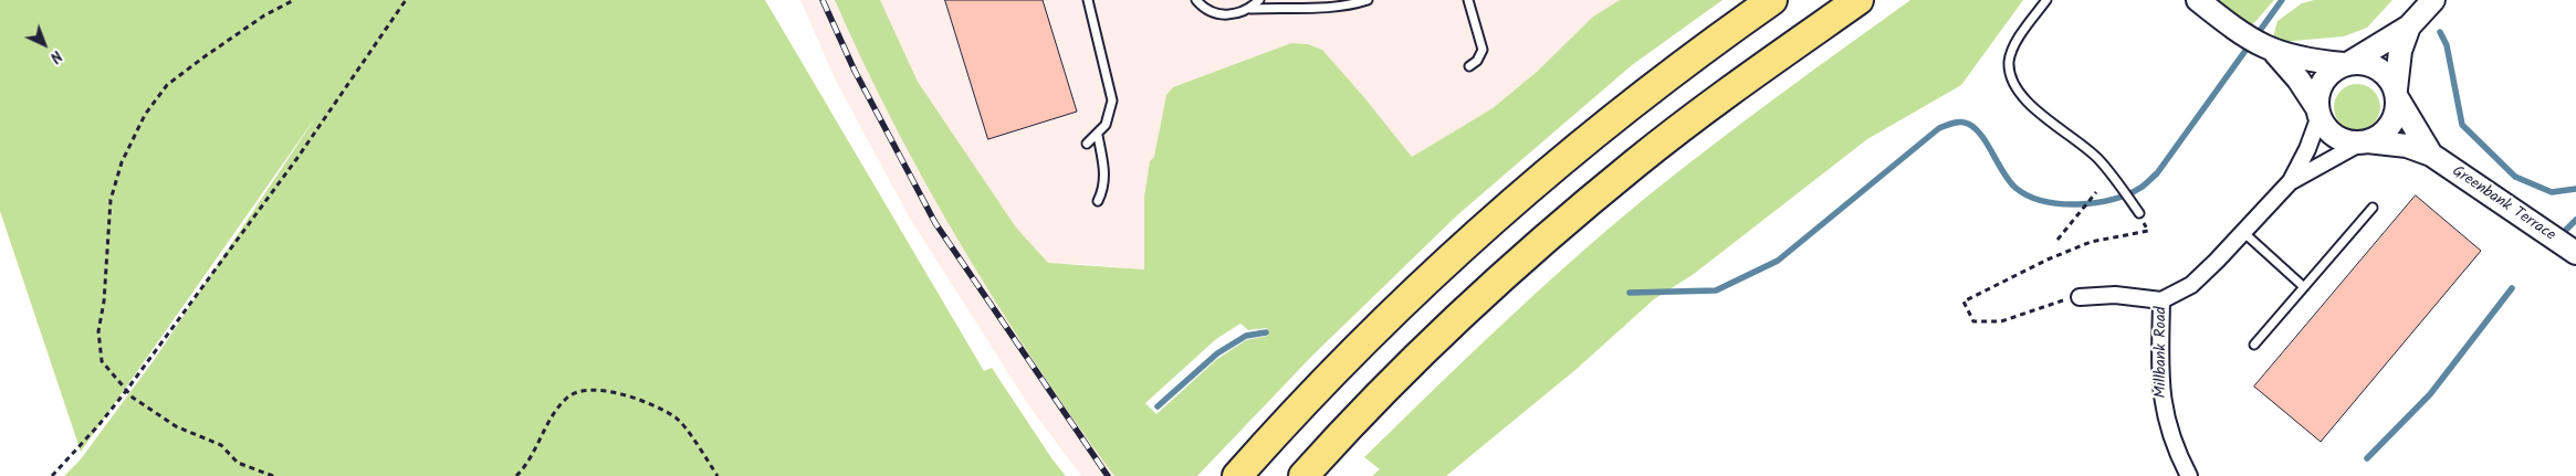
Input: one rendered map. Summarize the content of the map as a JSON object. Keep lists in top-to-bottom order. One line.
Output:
{"streets":{"street":["Greenbank Terrace","Millbank Road"]},"crossings":[["Greenbank Terrace","Millbank Road"]],"north":"bottom right"}
